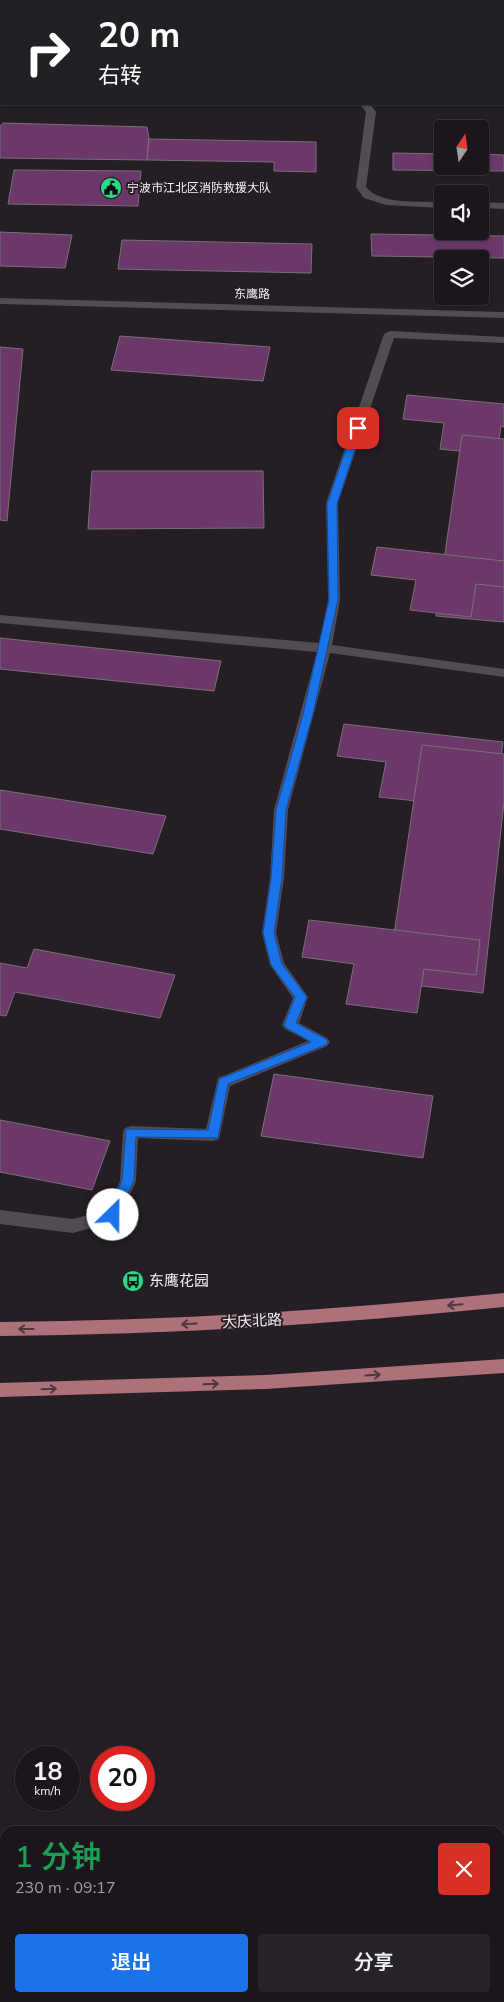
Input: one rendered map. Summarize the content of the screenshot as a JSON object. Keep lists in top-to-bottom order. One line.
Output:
{"streets":{"main road":["大庆北路"],"street":["东鹰路"]},"places":{"public building":["宁波市江北区消防救援大队"],"bus stop":["东鹰花园"]},"north":"top","page":{"turn":["20 m","右转"],"speed":"18 km/h","limit":"20","heading":["1 分钟","230 m · 09:17"],"buttons":["退出","分享"]}}
